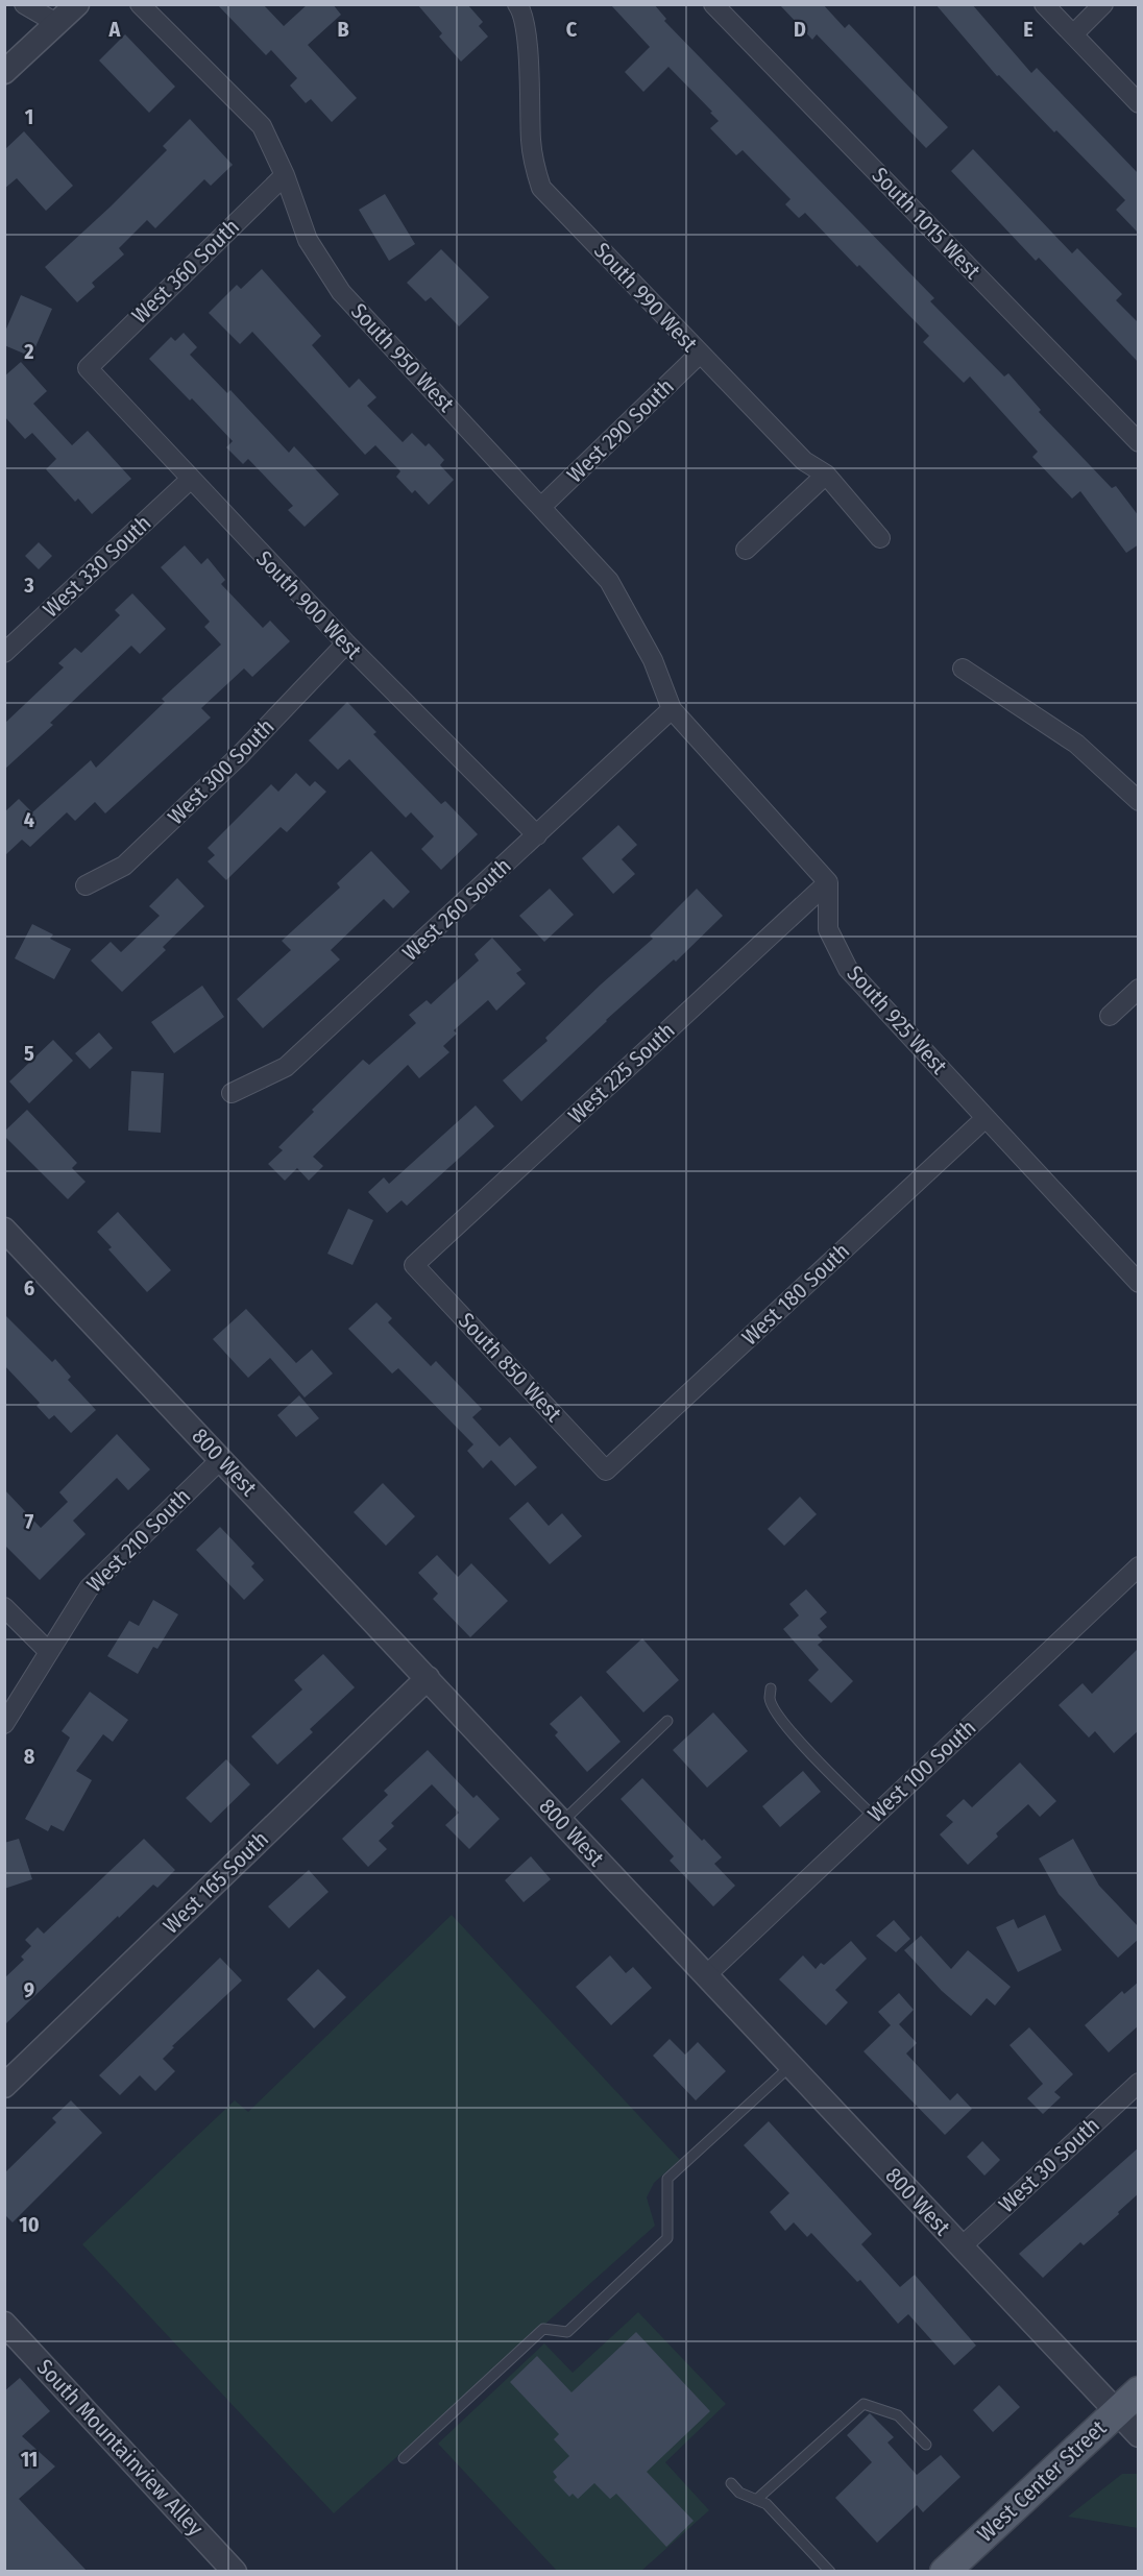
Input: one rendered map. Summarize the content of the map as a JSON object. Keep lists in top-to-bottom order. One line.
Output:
{"streets":{"main road":["West Center Street"],"street":["South 1015 West","West 360 South","South 990 West","South 950 West","West 290 South","West 330 South","South 900 West","West 300 South","West 260 South","South 925 West","West 225 South","West 180 South","South 850 West","800 West","West 210 South","West 100 South","West 165 South","West 30 South","South Mountainview Alley"]},"crossings":[["West 360 South","South 950 West"],["West 360 South","South 900 West"],["South 990 West","West 290 South"],["South 950 West","West 290 South"],["South 950 West","West 260 South"],["West 330 South","South 900 West"],["South 900 West","West 300 South"],["South 900 West","West 260 South"],["South 925 West","West 225 South"],["South 925 West","West 180 South"],["West 225 South","South 850 West"],["West 180 South","South 850 West"],["800 West","West 210 South"],["800 West","West 100 South"],["800 West","West 165 South"],["800 West","West 30 South"],["800 West","West Center Street"]],"grid":{"columns":["A","B","C","D","E"],"rows":["1","2","3","4","5","6","7","8","9","10","11"]}}
